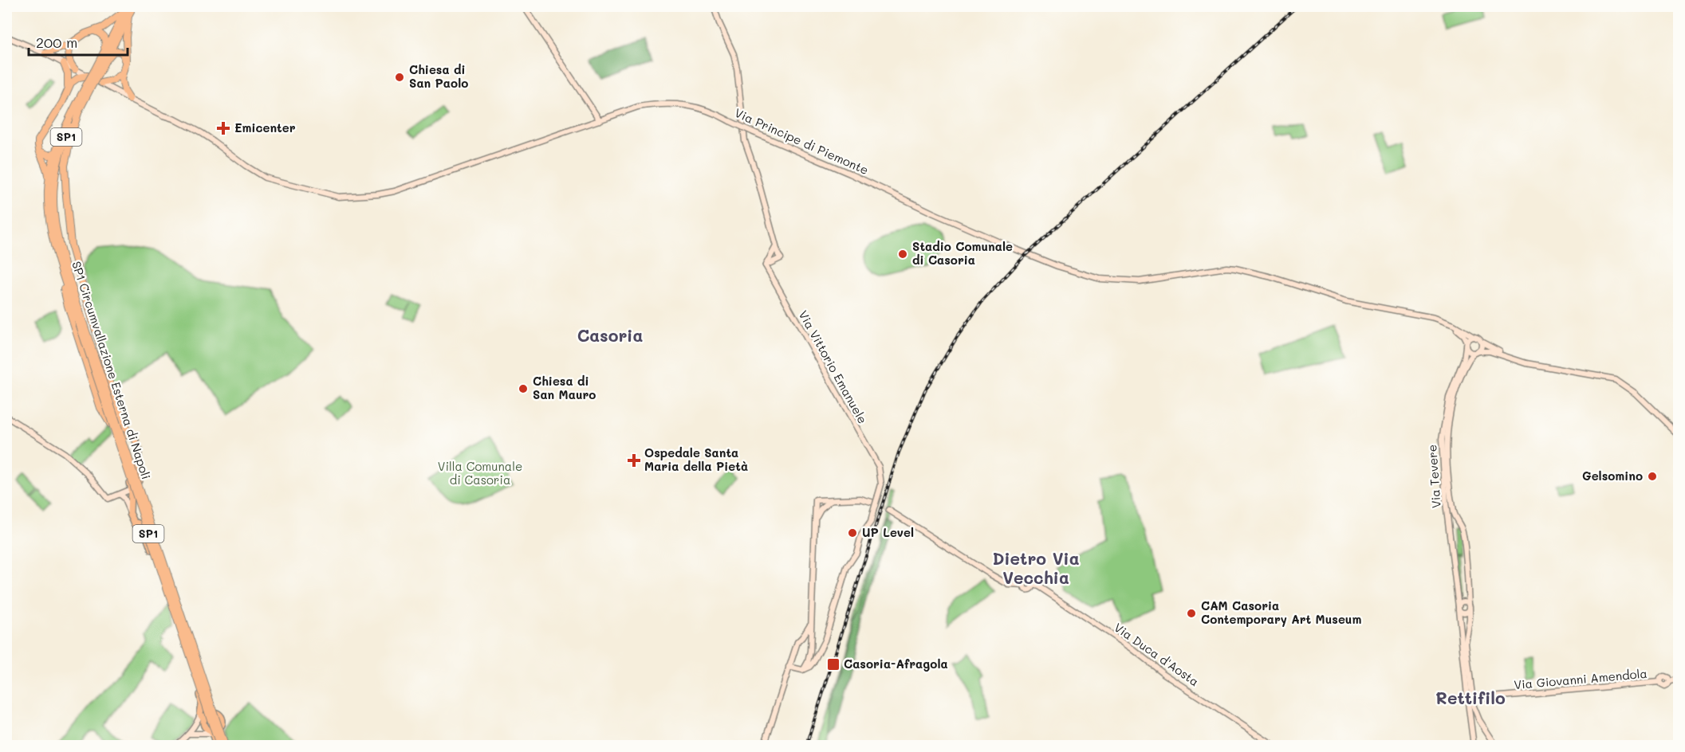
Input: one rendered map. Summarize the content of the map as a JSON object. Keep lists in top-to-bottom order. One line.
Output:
{"streets":{"highway":["SP1","SP1 Circumvallazione Esterna di Napoli"],"street":["Via Principe di Piemonte","Via Vittorio Emanuele","Via Tevere","Via Duca d'Aosta","Via Giovanni Amendola"]},"crossings":[["Via Tevere","Via Giovanni Amendola"]],"districts":["Casoria","Dietro Via Vecchia","Rettifilo"],"parks":["Villa Comunale di Casoria"],"places":{"other":["Chiesa di San Paolo","Stadio Comunale di Casoria","Chiesa di San Mauro","Gelsomino","UP Level","CAM Casoria Contemporary Art Museum"],"health":["Emicenter","Ospedale Santa Maria della Pietà"],"transit":["Casoria-Afragola"]},"scale_bar":"200 m"}
